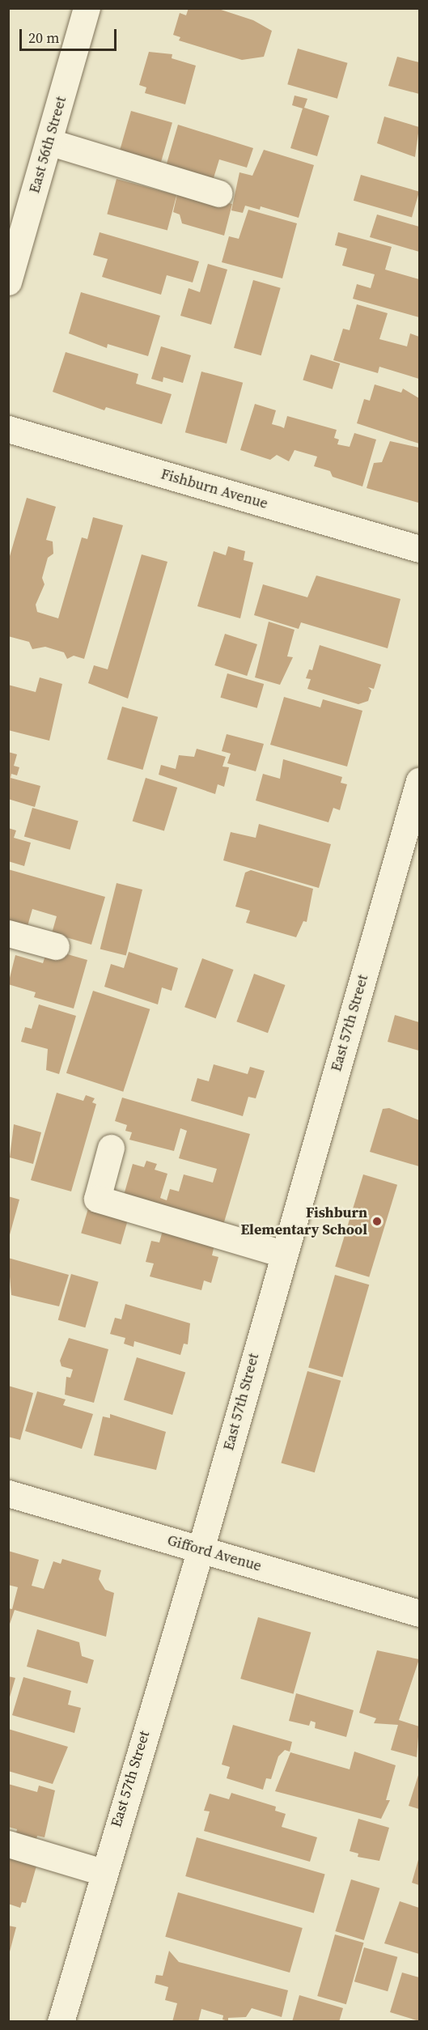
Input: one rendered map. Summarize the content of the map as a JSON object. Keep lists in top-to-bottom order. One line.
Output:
{"streets":{"street":["East 56th Street","Fishburn Avenue","East 57th Street","Gifford Avenue"]},"crossings":[["East 57th Street","Gifford Avenue"]],"places":["Fishburn Elementary School"],"scale_bar":"20 m"}
